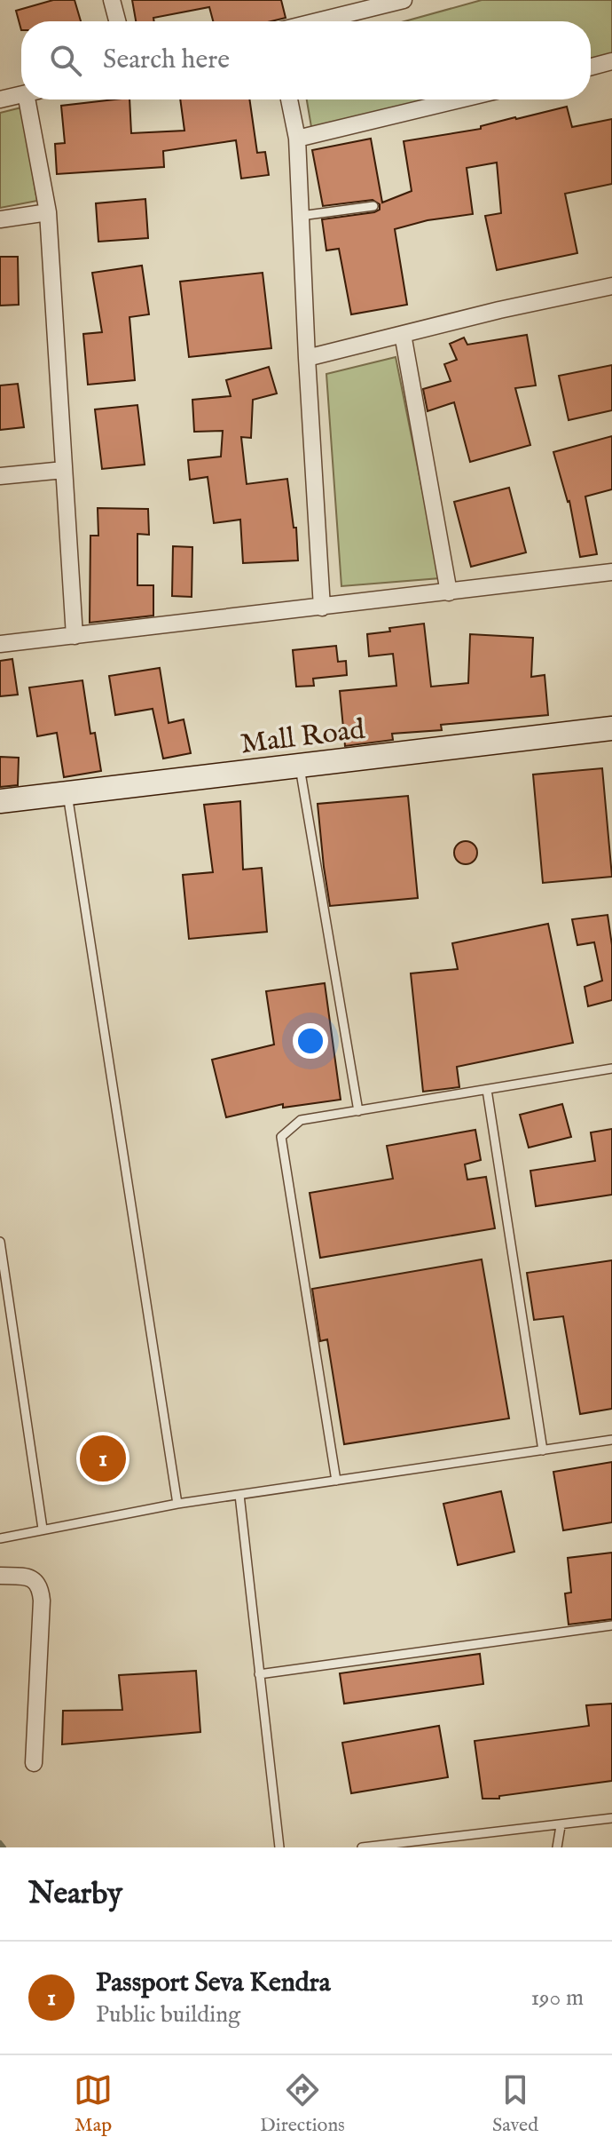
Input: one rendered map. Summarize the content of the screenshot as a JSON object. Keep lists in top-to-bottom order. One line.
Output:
{"streets":{"street":["Mall Road"]},"page":{"search":"Search here","pins":"1","heading":"Nearby","list":[{"mark":"1","name":"Passport Seva Kendra","note":"Public building","value":"190 m"}],"nav":["Map","Directions","Saved"]}}
